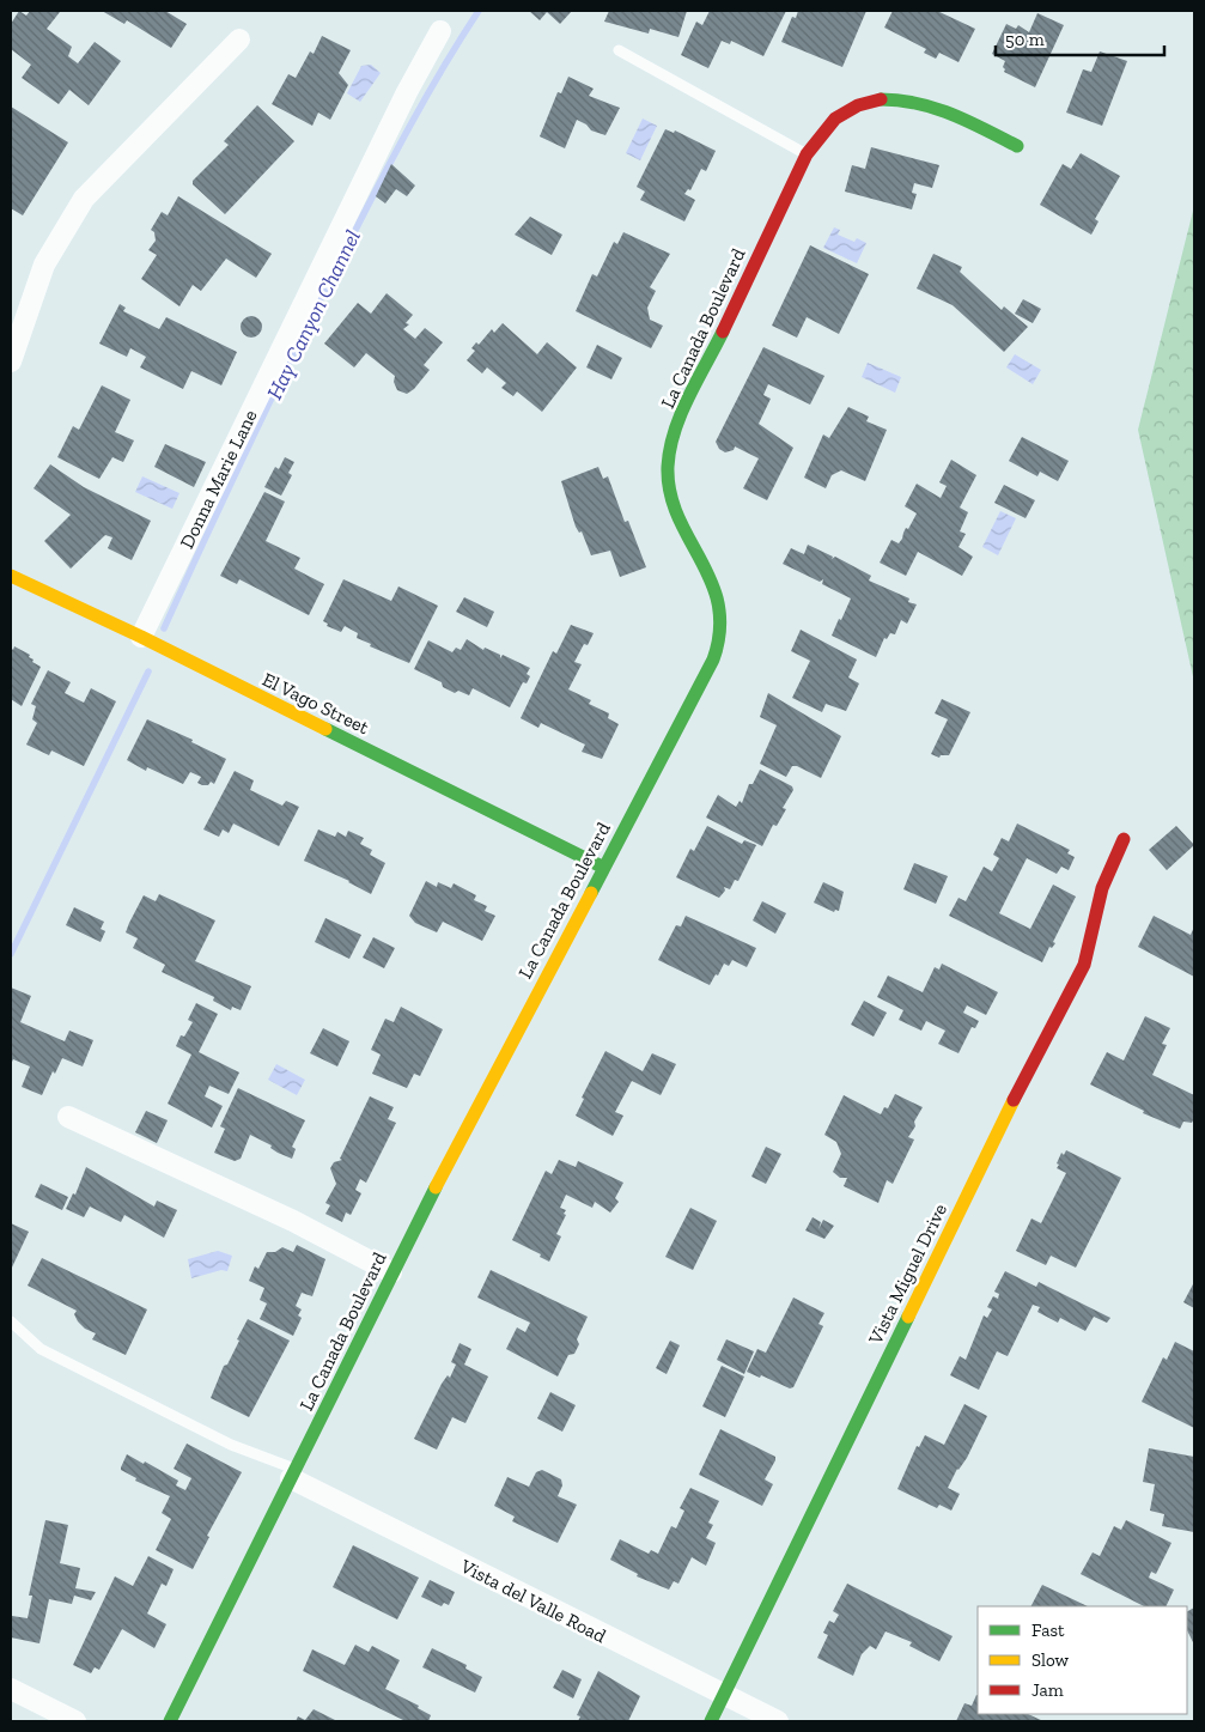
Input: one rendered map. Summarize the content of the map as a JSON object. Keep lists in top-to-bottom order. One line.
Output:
{"streets":{"street":["La Canada Boulevard","Donna Marie Lane","El Vago Street","Vista Miguel Drive","Vista del Valle Road"]},"crossings":[["La Canada Boulevard","El Vago Street"],["La Canada Boulevard","Vista del Valle Road"],["Donna Marie Lane","El Vago Street"],["Vista Miguel Drive","Vista del Valle Road"]],"water":["Hay Canyon Channel"],"legend":["Fast","Slow","Jam"],"scale_bar":"50 m"}
